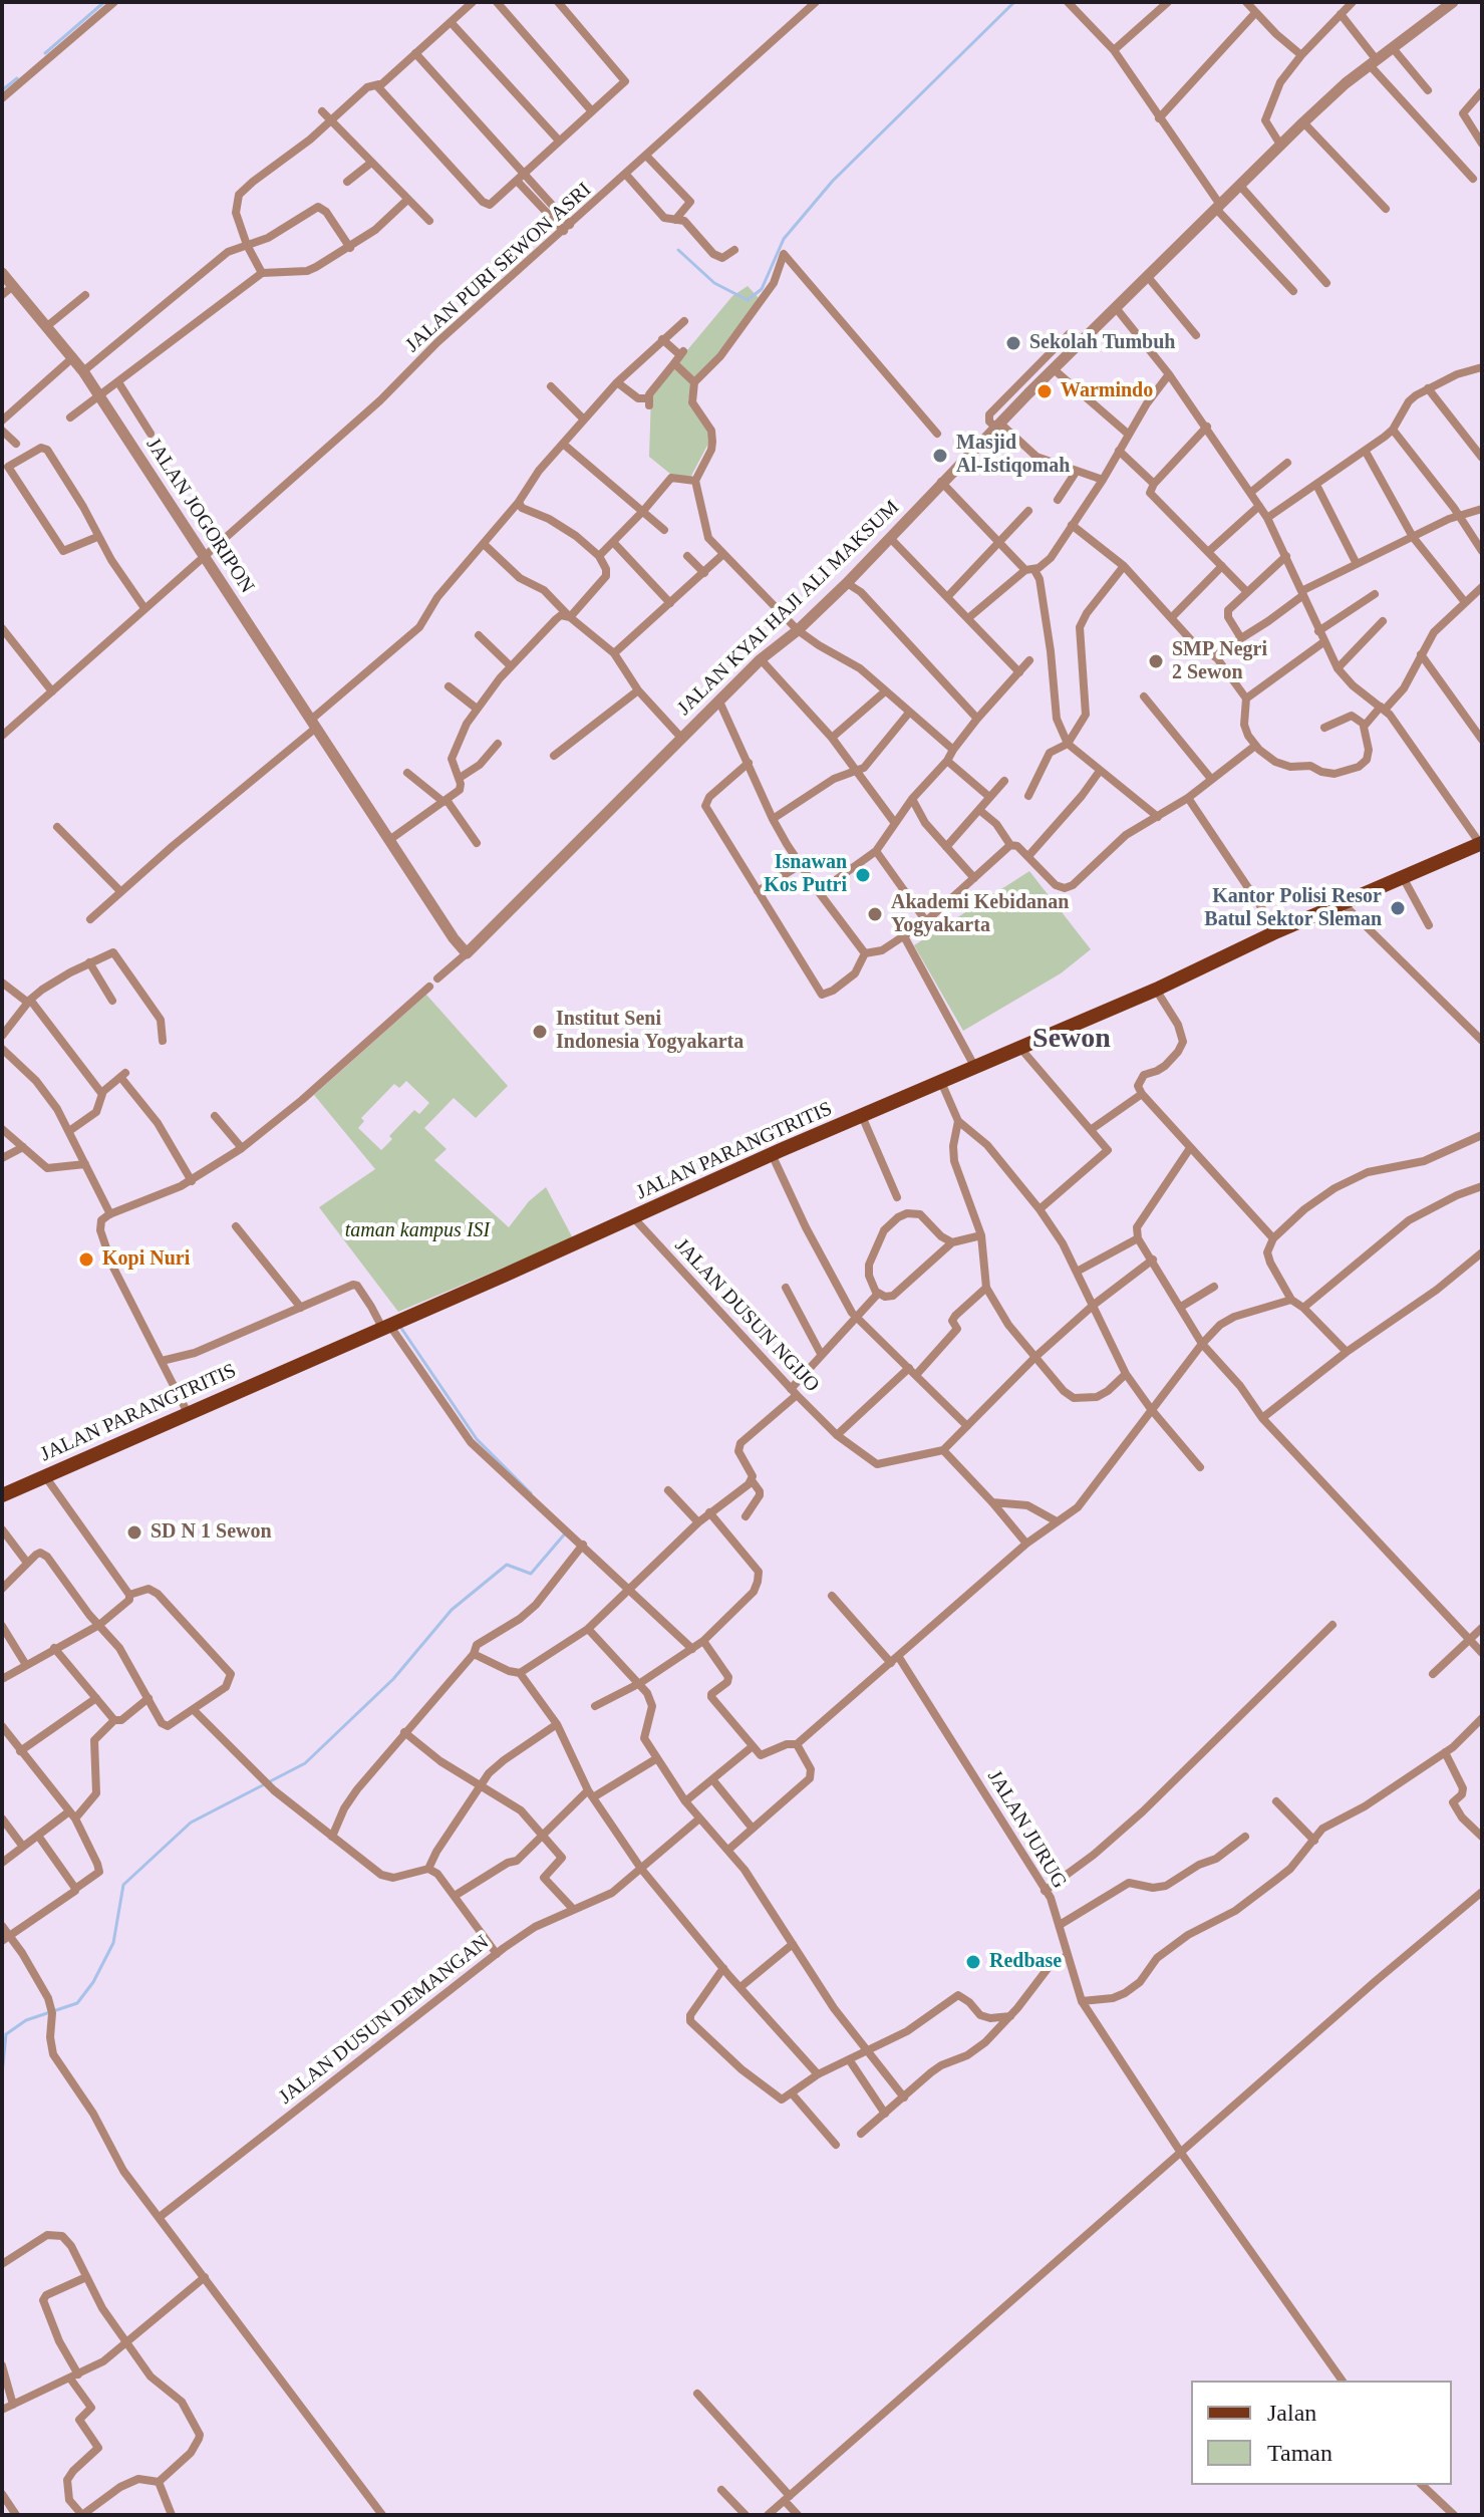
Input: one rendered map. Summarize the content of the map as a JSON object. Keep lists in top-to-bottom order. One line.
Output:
{"streets":{"main road":["JALAN PARANGTRITIS"],"street":["JALAN PURI SEWON ASRI","JALAN JOGORIPON","JALAN KYAI HAJI ALI MAKSUM","JALAN DUSUN NGIJO","JALAN JURUG","JALAN DUSUN DEMANGAN"]},"crossings":[["JALAN PURI SEWON ASRI","JALAN JOGORIPON"],["JALAN PARANGTRITIS","JALAN DUSUN NGIJO"]],"districts":["Sewon"],"parks":["taman kampus ISI"],"places":["Sekolah Tumbuh","Warmindo","Masjid Al-Istiqomah","SMP Negri 2 Sewon","Isnawan Kos Putri","Kantor Polisi Resor Batul Sektor Sleman","Akademi Kebidanan Yogyakarta","Institut Seni Indonesia Yogyakarta","Kopi Nuri","SD N 1 Sewon","Redbase"],"legend":["Jalan","Taman"]}
